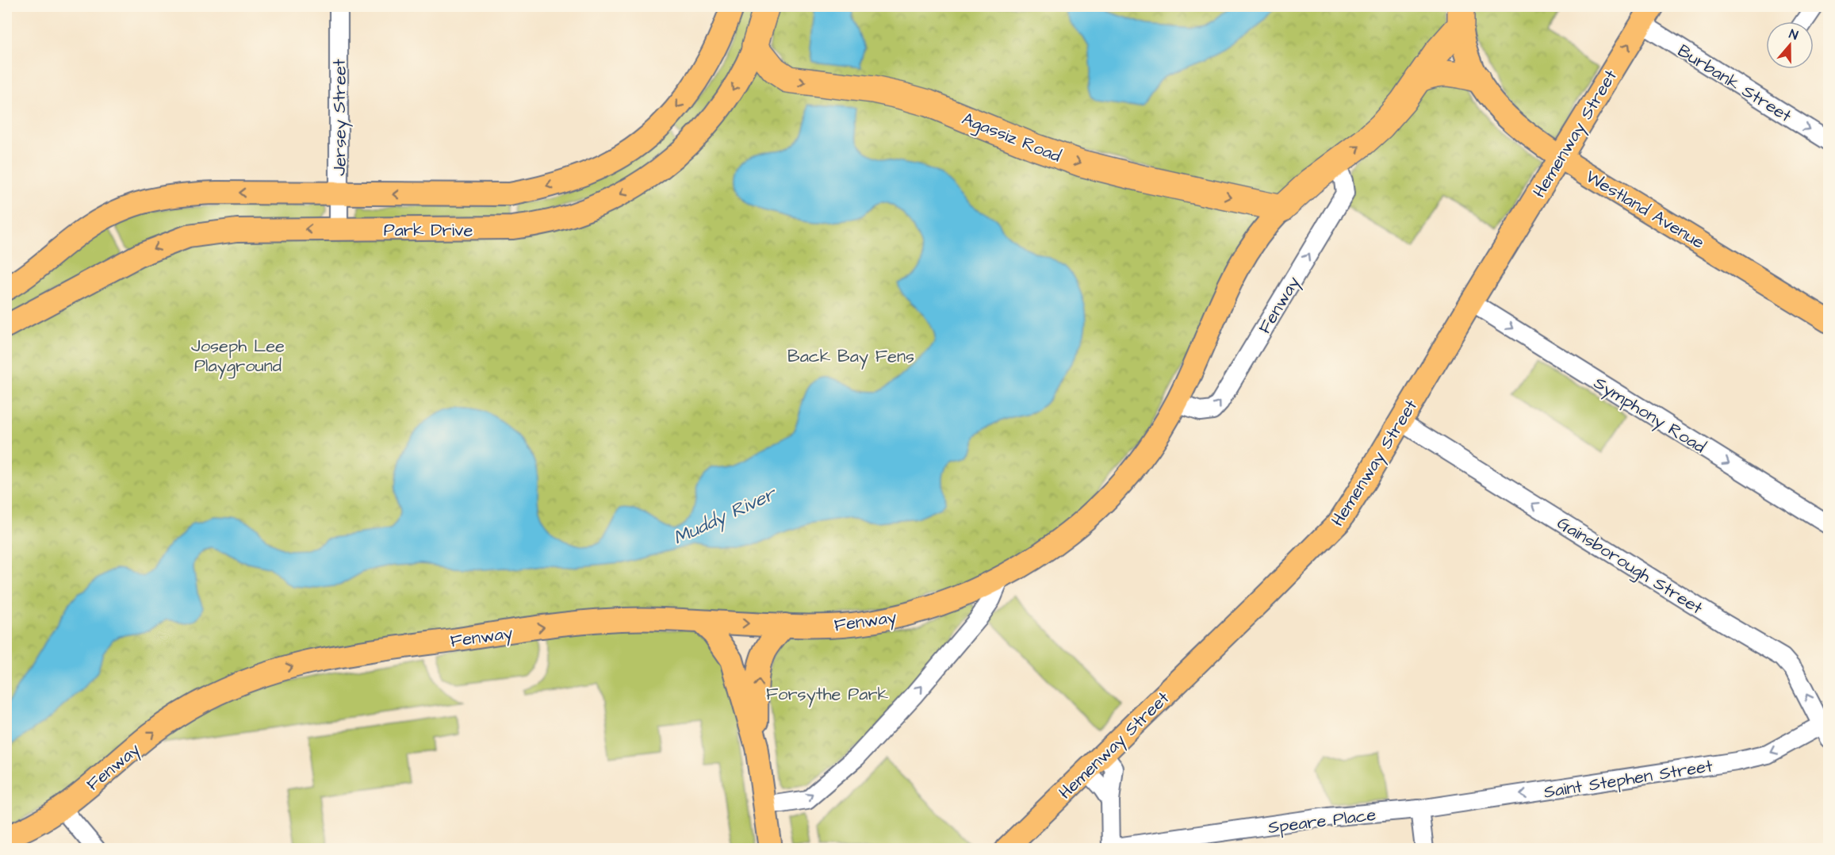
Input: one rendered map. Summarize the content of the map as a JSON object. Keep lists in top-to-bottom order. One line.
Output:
{"streets":{"highway":["Agassiz Road","Park Drive","Fenway"],"main road":["Hemenway Street","Westland Avenue"],"street":["Burbank Street","Jersey Street","Symphony Road","Gainsborough Street","Saint Stephen Street","Speare Place"]},"crossings":[["Burbank Street","Hemenway Street"],["Jersey Street","Park Drive"],["Hemenway Street","Westland Avenue"],["Hemenway Street","Symphony Road"],["Hemenway Street","Gainsborough Street"],["Agassiz Road","Park Drive"],["Agassiz Road","Fenway"],["Westland Avenue","Fenway"],["Gainsborough Street","Saint Stephen Street"],["Saint Stephen Street","Speare Place"]],"one_way":["Burbank Street","Agassiz Road","Park Drive","Fenway","Symphony Road","Gainsborough Street","Saint Stephen Street"],"water":["Muddy River"],"parks":["Joseph Lee Playground","Back Bay Fens","Forsythe Park"],"north":"top"}
